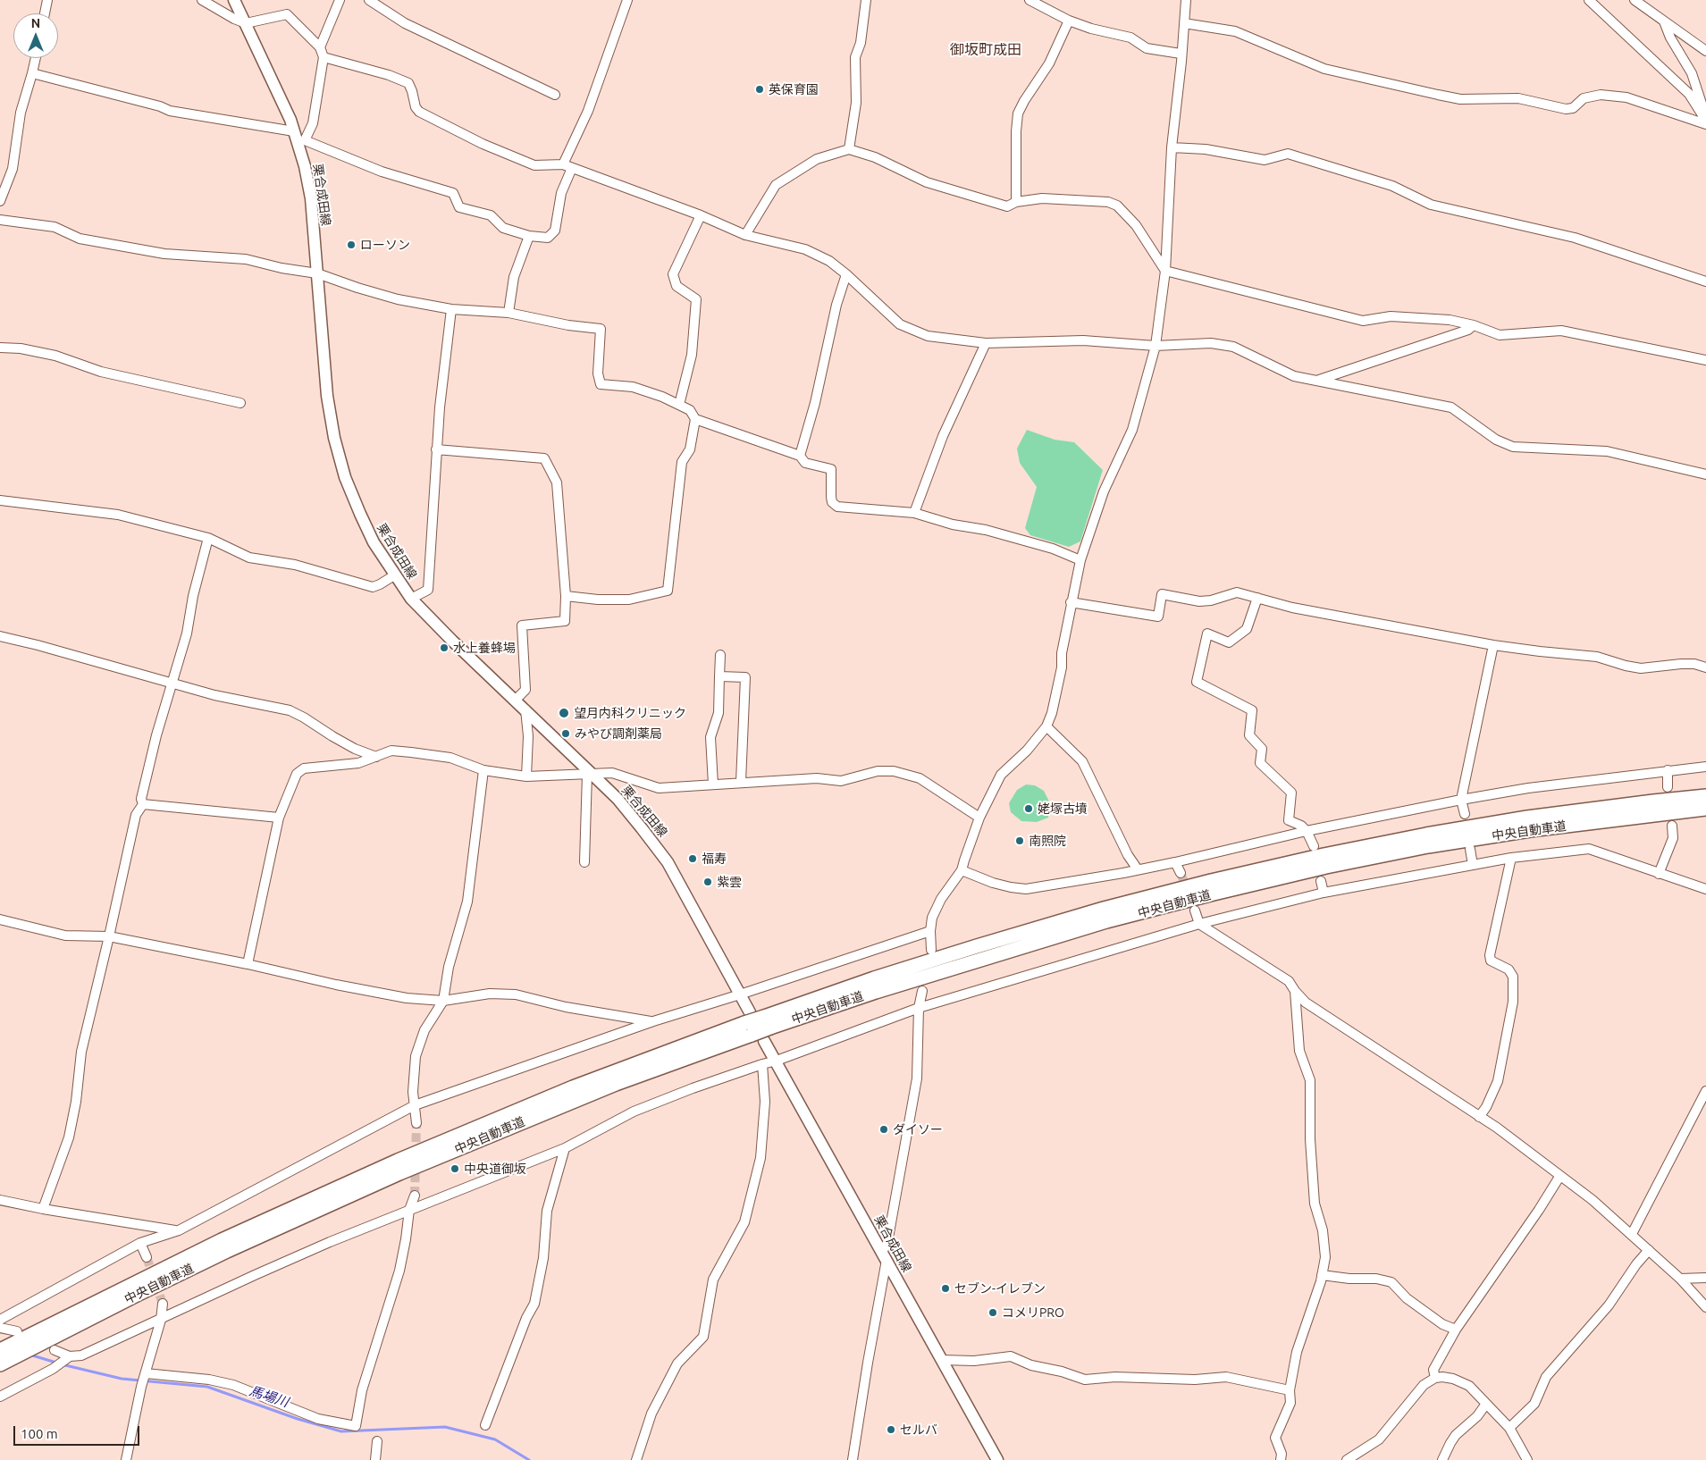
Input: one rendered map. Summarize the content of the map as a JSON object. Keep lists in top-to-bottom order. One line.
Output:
{"streets":{"highway":["中央自動車道"],"main road":["栗合成田線"]},"crossings":[["栗合成田線","中央自動車道"]],"districts":["御坂町成田"],"water":["馬場川"],"places":["英保育園","ローソン","水上養蜂場","望月内科クリニック","みやび調剤薬局","姥塚古墳","南照院","福寿","紫雲","ダイソー","中央道御坂","セブン-イレブン","コメリPRO","セルバ"],"scale_bar":"100 m","north":"top"}
